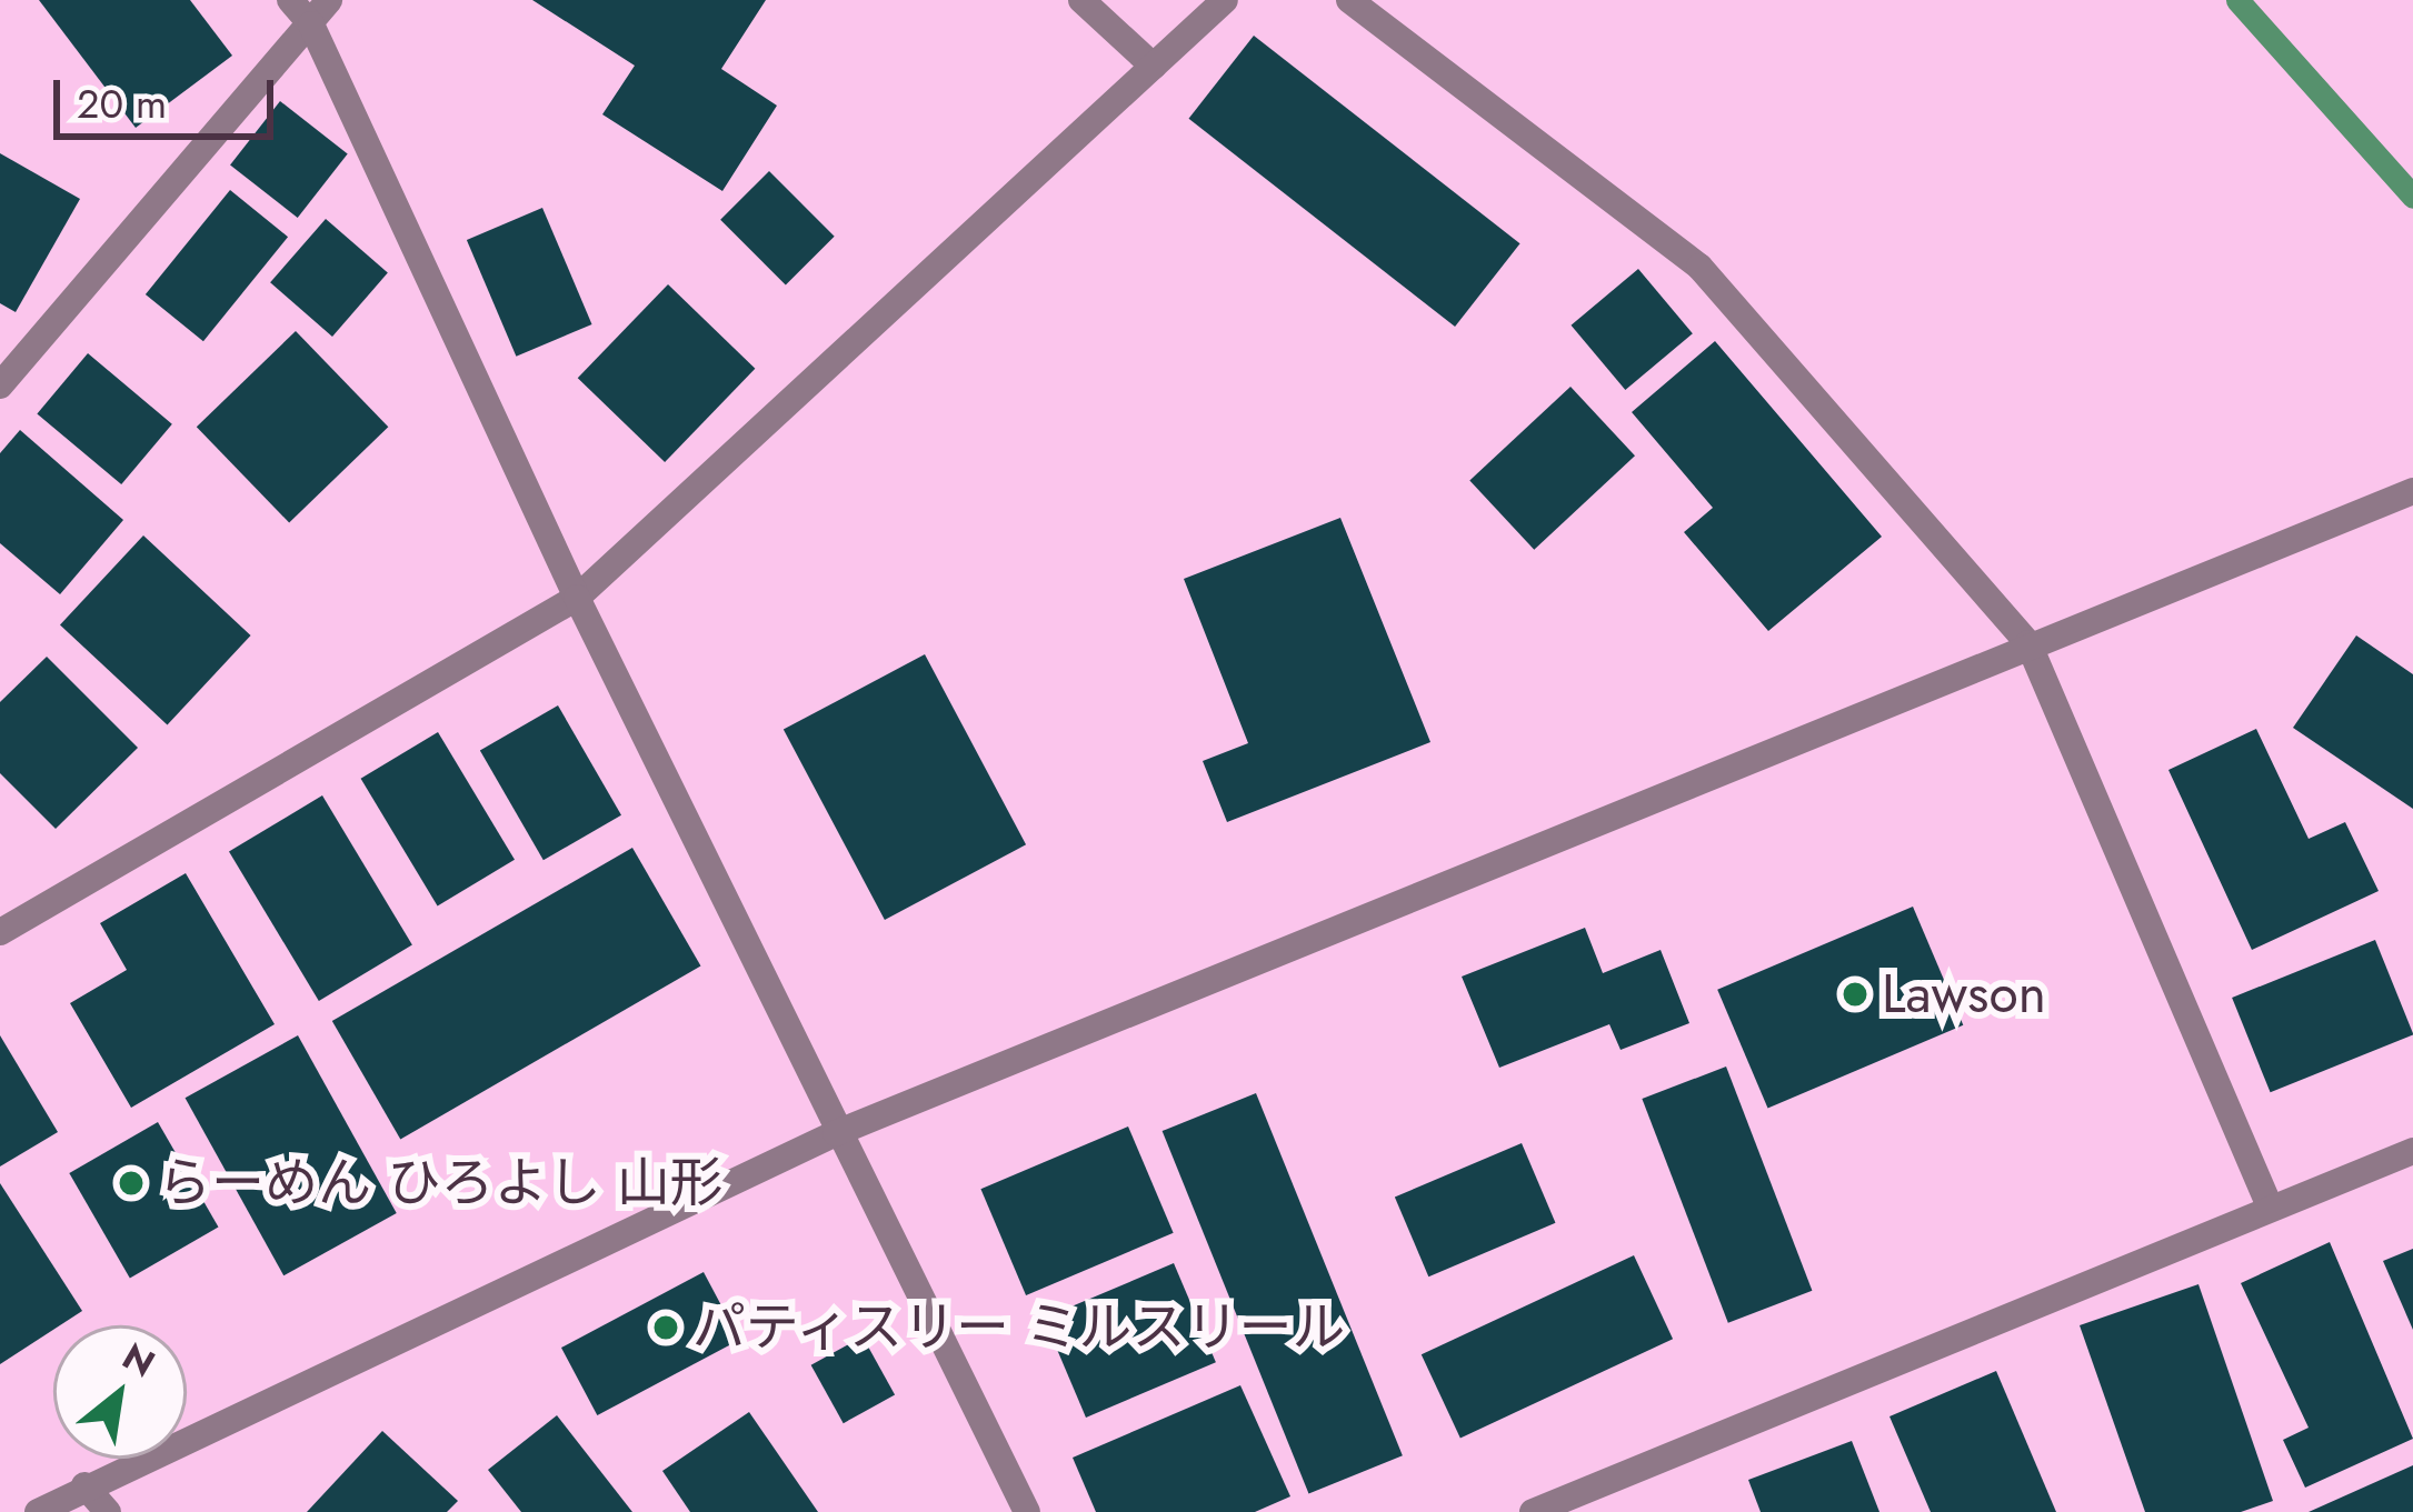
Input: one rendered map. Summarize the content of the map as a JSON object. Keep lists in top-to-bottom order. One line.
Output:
{"places":["Lawson","らーめん ひろよし 山形","パティスリー ミルスリール"],"scale_bar":"20 m","north":"top right"}
